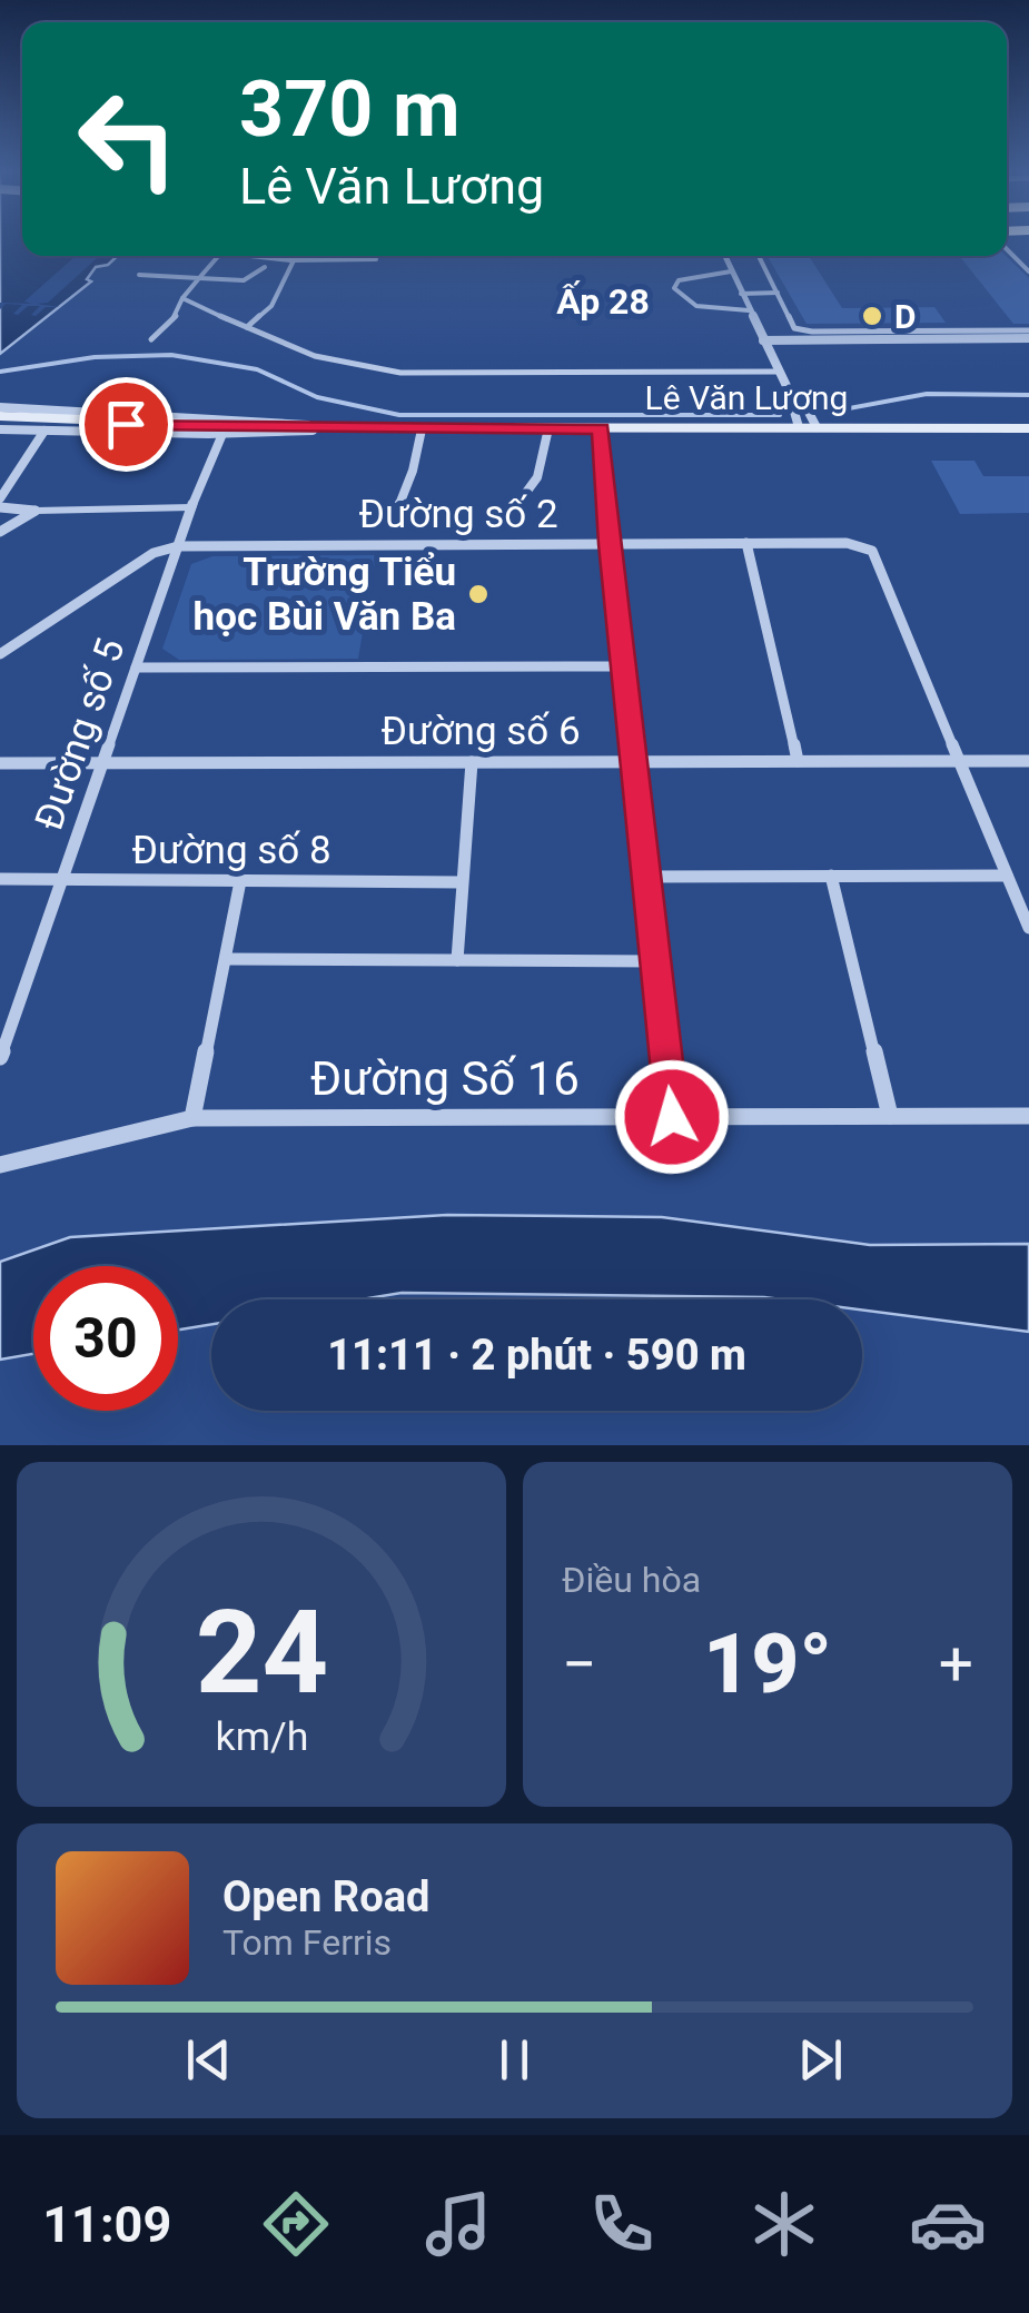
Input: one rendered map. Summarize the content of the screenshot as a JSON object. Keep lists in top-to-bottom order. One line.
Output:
{"streets":{"main road":["Lê Văn Lương"],"street":["Đường số 2","Đường số 6","Đường số 5","Đường số 8","Đường Số 16"]},"crossings":[["Lê Văn Lương","Đường số 5"],["Đường số 2","Đường số 6"],["Đường số 2","Đường số 5"],["Đường số 6","Đường số 5"],["Đường số 5","Đường số 8"]],"districts":["Ấp 28"],"places":["D","Trường Tiểu học Bùi Văn Ba"],"page":{"turn":["370 m","Lê Văn Lương"],"limit":"30","trip":"11:11 · 2 phút · 590 m","tile":"Điều hòa","heat":["−","19°","+"],"song":["Open Road","Tom Ferris"],"tabs":"11:09","gauge":["24","km/h"]}}
